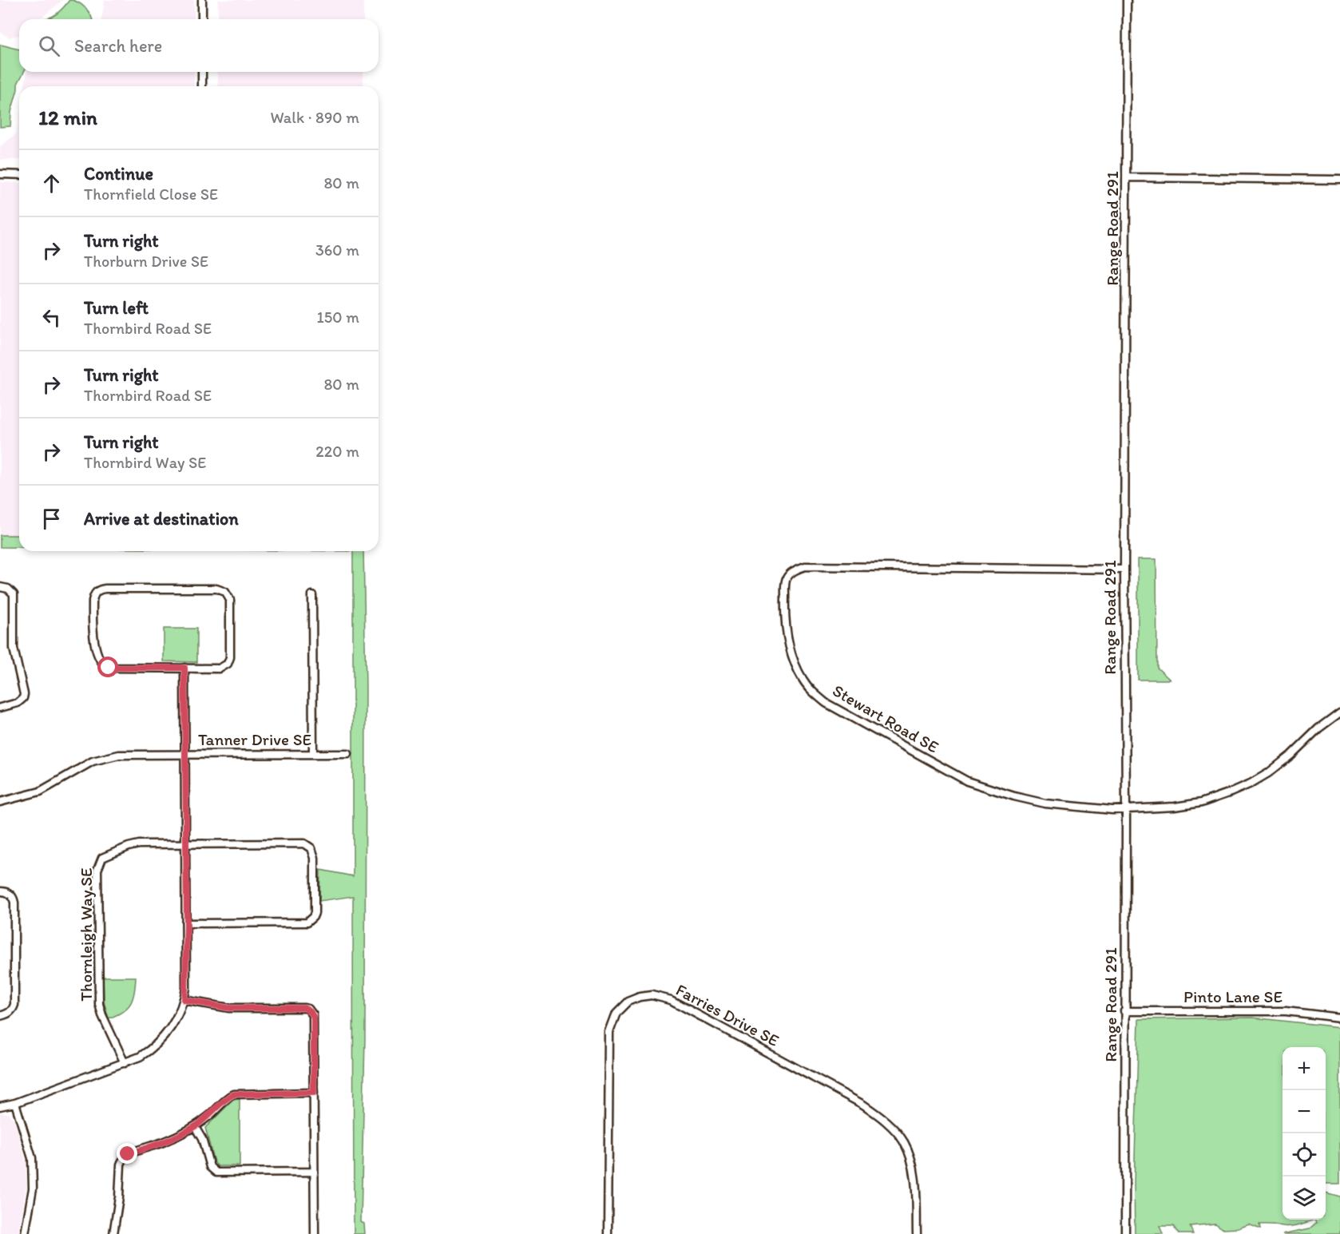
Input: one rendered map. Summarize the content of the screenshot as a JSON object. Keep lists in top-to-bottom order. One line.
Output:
{"streets":{"street":["Range Road 291","Stewart Road SE","Tanner Drive SE","Thornleigh Way SE","Pinto Lane SE","Farries Drive SE"]},"crossings":[["Range Road 291","Stewart Road SE"],["Range Road 291","Pinto Lane SE"]],"page":{"search":"Search here","heading":["12 min","Walk · 890 m"],"list":[["Continue","Thornfield Close SE","80 m"],["Turn right","Thorburn Drive SE","360 m"],["Turn left","Thornbird Road SE","150 m"],["Turn right","Thornbird Road SE","80 m"],["Turn right","Thornbird Way SE","220 m"],"Arrive at destination"],"map_buttons":["+","−"]}}
